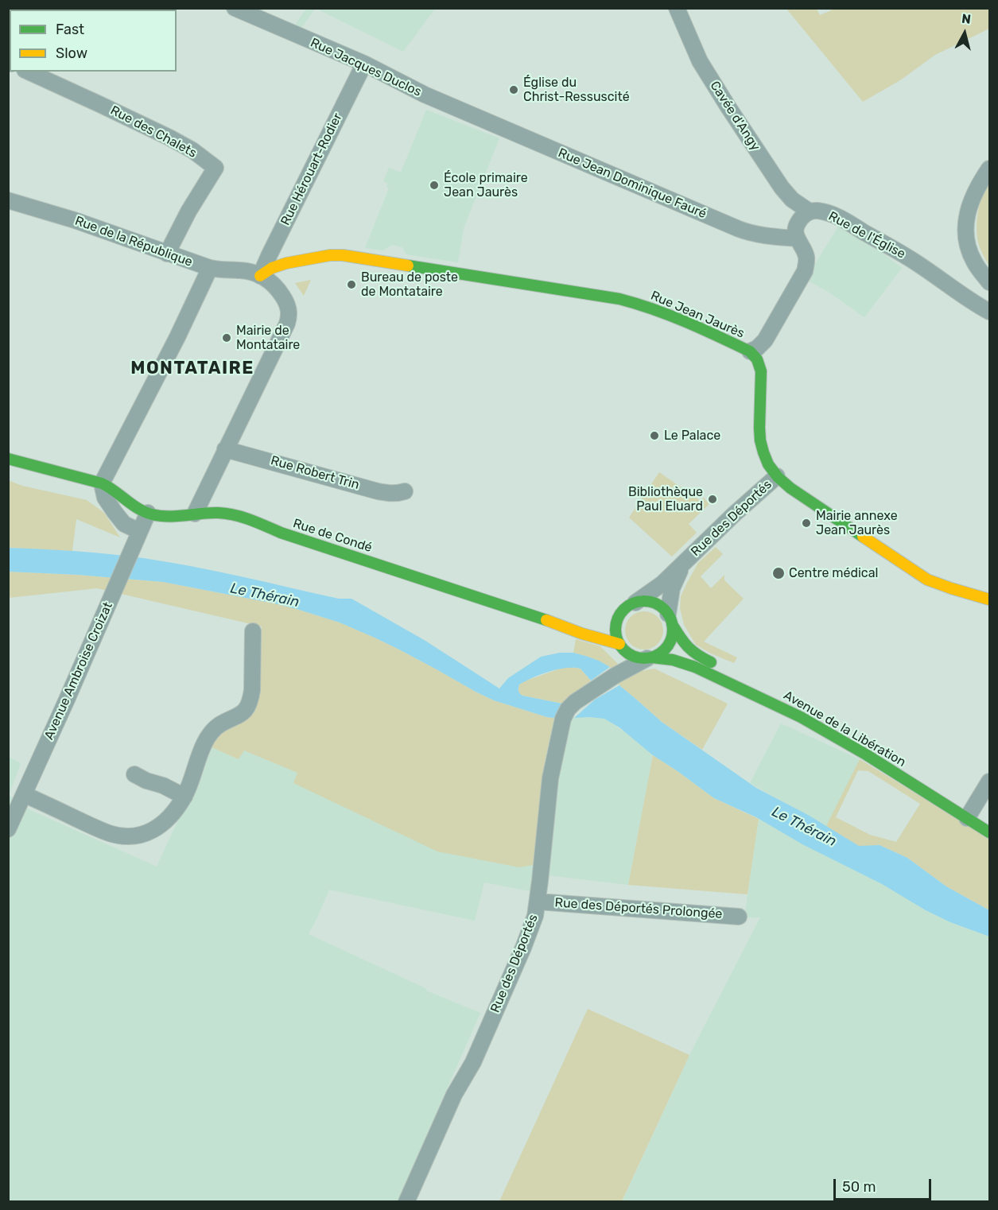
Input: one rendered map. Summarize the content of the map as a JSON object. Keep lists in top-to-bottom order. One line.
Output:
{"streets":{"main road":["Rue Jean Jaurès","Rue de Condé","Avenue de la Libération"],"street":["Rue Jacques Duclos","Cavée d'Angy","Rue des Chalets","Rue Hérouart-Rodier","Rue Jean Dominique Fauré","Rue de l'Église","Rue de la République","Rue Robert Trin","Rue des Déportés","Avenue Ambroise Croizat","Rue des Déportés Prolongée"]},"crossings":[["Rue Jacques Duclos","Rue Hérouart-Rodier"],["Rue Jacques Duclos","Rue Jean Dominique Fauré"],["Cavée d'Angy","Rue de l'Église"],["Rue des Chalets","Rue de la République"],["Rue Hérouart-Rodier","Rue de la République"],["Rue Hérouart-Rodier","Rue Jean Jaurès"],["Rue Jean Dominique Fauré","Rue de l'Église"],["Rue de la République","Rue Jean Jaurès"],["Rue Jean Jaurès","Rue des Déportés"],["Rue des Déportés","Rue de Condé"],["Rue des Déportés","Avenue de la Libération"],["Rue des Déportés","Rue des Déportés Prolongée"],["Rue de Condé","Avenue Ambroise Croizat"],["Rue de Condé","Avenue de la Libération"]],"districts":["MONTATAIRE"],"water":["Le Thérain"],"places":["Église du Christ-Ressuscité","École primaire Jean Jaurès","Bureau de poste de Montataire","Mairie de Montataire","Le Palace","Bibliothèque Paul Eluard","Mairie annexe Jean Jaurès","Centre médical"],"legend":["Fast","Slow"],"scale_bar":"50 m","north":"top"}
